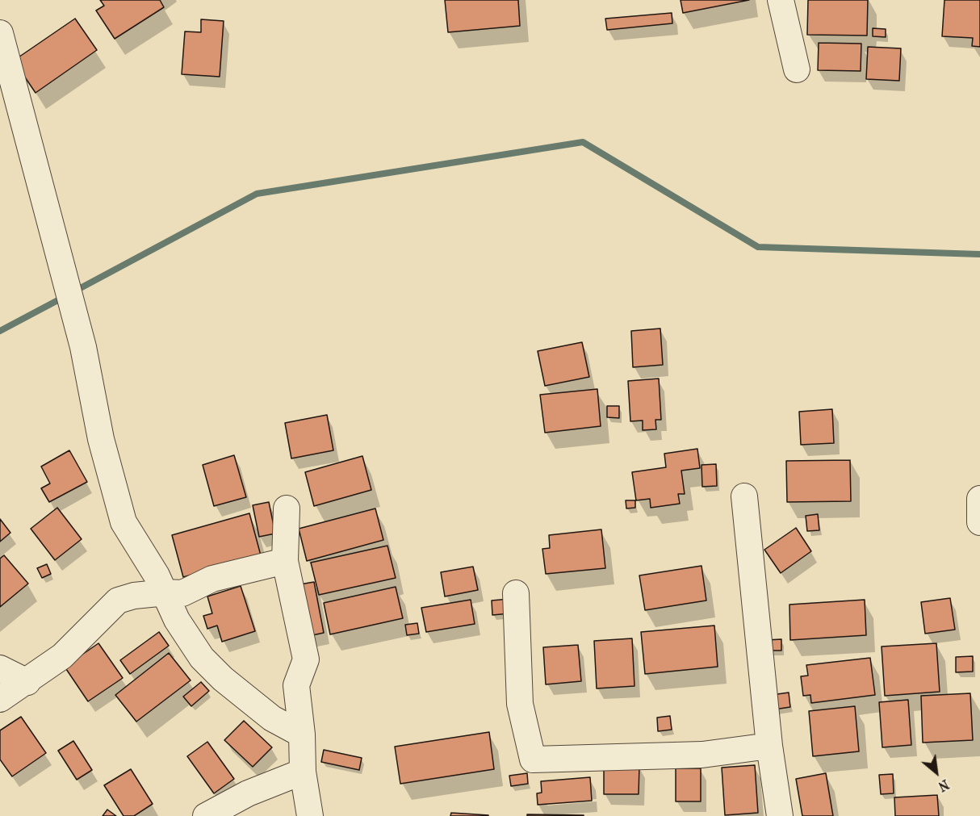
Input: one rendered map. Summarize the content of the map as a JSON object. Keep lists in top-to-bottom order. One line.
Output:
{"north":"bottom right"}
